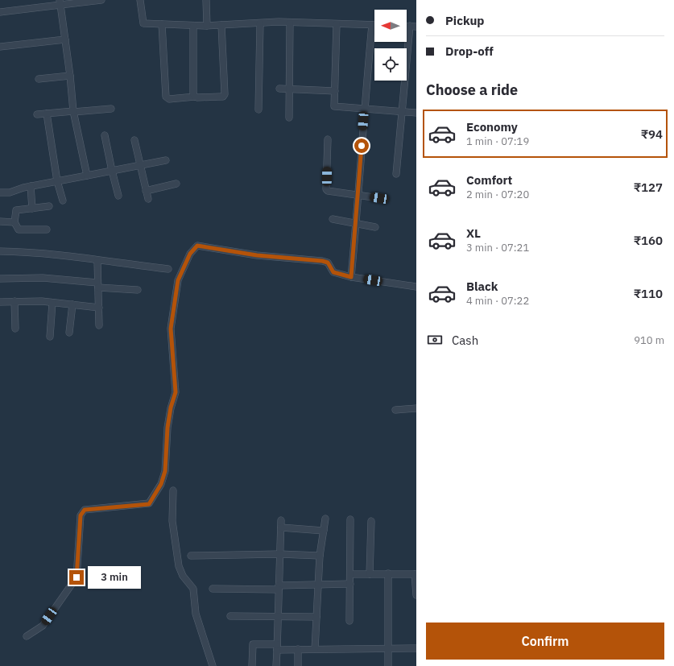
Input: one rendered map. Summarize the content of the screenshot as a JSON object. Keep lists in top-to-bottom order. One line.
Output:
{"north":"left","page":{"banner":["Pickup","Drop-off"],"heading":"Choose a ride","list":[{"name":"Economy","note":"1 min · 07:19","value":"₹94"},{"name":"Comfort","note":"2 min · 07:20","value":"₹127"},{"name":"XL","note":"3 min · 07:21","value":"₹160"},{"name":"Black","note":"4 min · 07:22","value":"₹110"}],"pay":["Cash","910 m"],"bubble":"3 min","buttons":"Confirm"}}
